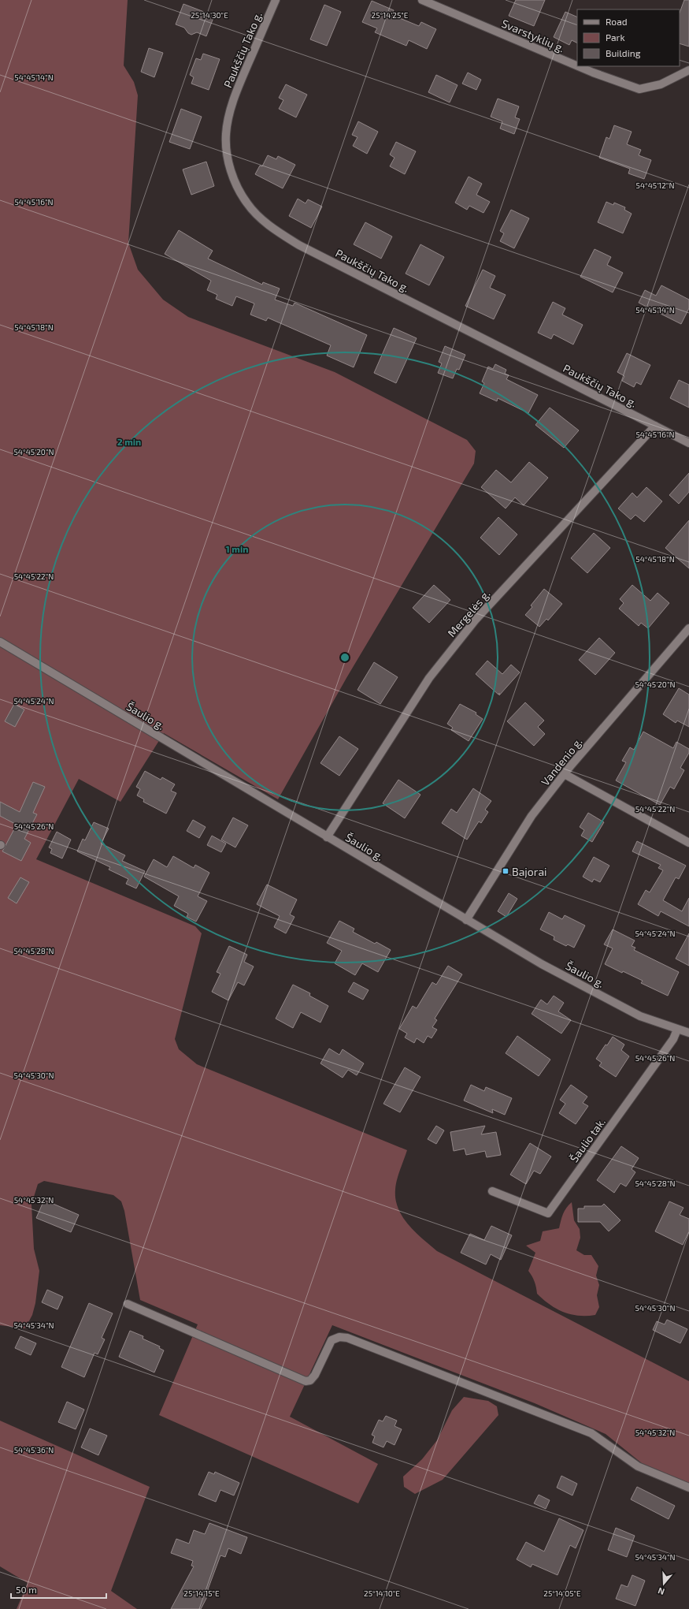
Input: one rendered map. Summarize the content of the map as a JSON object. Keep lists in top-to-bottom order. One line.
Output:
{"streets":{"street":["Svarstyklių g.","Paukščių Tako g.","Mergelės g.","Šaulio g.","Vandenio g.","Šaulio tak."]},"crossings":[["Paukščių Tako g.","Mergelės g."],["Mergelės g.","Šaulio g."],["Šaulio g.","Vandenio g."],["Šaulio g.","Šaulio tak."]],"places":{"transit":["Bajorai"]},"legend":["Road","Park","Building"],"scale_bar":"50 m","north":"bottom","coordinates":["25°14'30\"E","25°14'25\"E","54°45'14\"N","54°45'12\"N","54°45'16\"N","54°45'18\"N","54°45'20\"N","54°45'22\"N","54°45'24\"N","54°45'26\"N","54°45'28\"N","54°45'30\"N","54°45'32\"N","54°45'34\"N","54°45'36\"N","25°14'15\"E","25°14'10\"E","25°14'05\"E"],"rings":["2 min","1 min"]}
